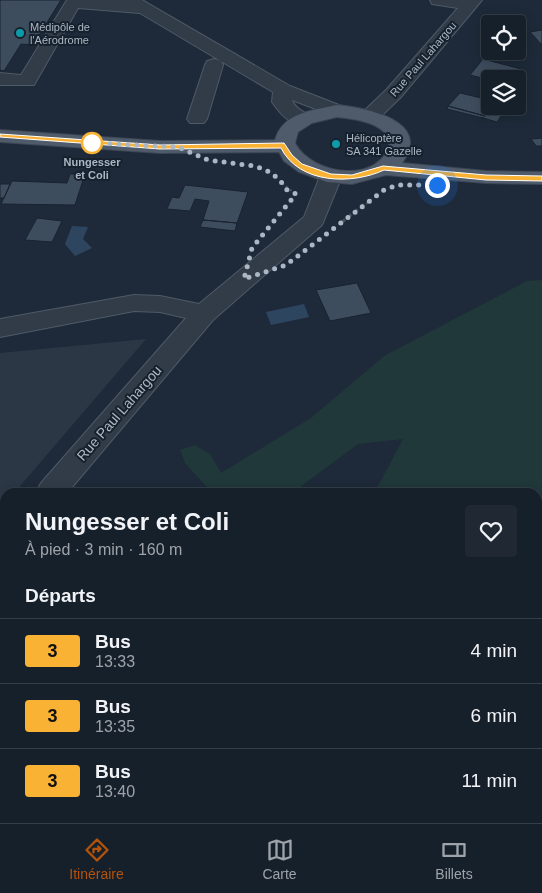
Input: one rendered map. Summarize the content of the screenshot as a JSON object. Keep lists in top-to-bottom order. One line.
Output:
{"streets":{"street":["Rue Paul Lahargou"]},"places":["Médipôle de l'Aérodrome","Nungesser et Coli","Hélicoptère SA 341 Gazelle"],"lines":["bus line 3"],"page":{"heading":[["Nungesser et Coli","À pied · 3 min · 160 m"],"Départs"],"list":[{"mark":"3","name":"Bus","note":"13:33","value":"4 min"},{"mark":"3","name":"Bus","note":"13:35","value":"6 min"},{"mark":"3","name":"Bus","note":"13:40","value":"11 min"}],"tabs":["Itinéraire","Carte","Billets"]}}
